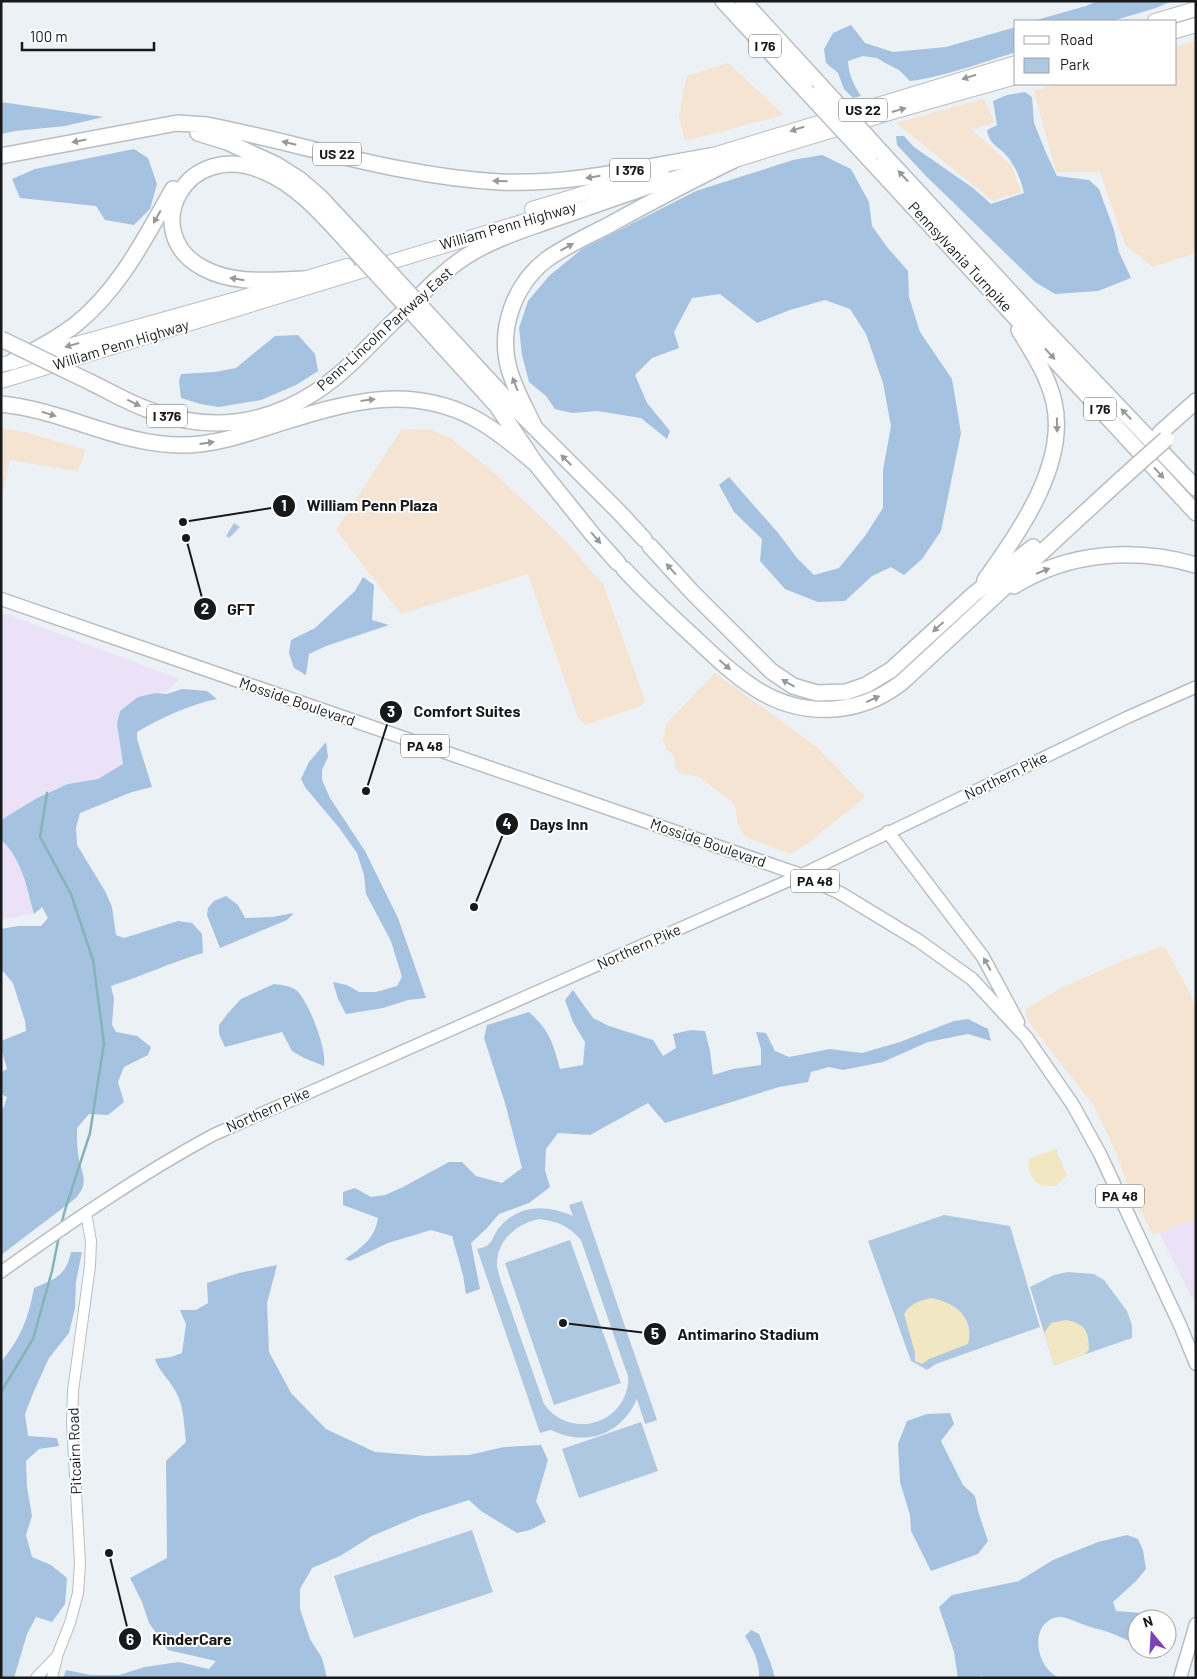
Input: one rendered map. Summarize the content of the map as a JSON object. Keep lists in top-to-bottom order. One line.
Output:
{"streets":{"highway":["I 76","US 22","I 376","William Penn Highway","Pennsylvania Turnpike","Penn-Lincoln Parkway East"],"main road":["Mosside Boulevard","PA 48","Northern Pike"],"street":["Pitcairn Road"]},"crossings":[["US 22","I 376"],["I 376","William Penn Highway"],["William Penn Highway","Penn-Lincoln Parkway East"],["Mosside Boulevard","Northern Pike"],["Northern Pike","Pitcairn Road"]],"places":["William Penn Plaza","GFT","Comfort Suites","Days Inn","Antimarino Stadium","KinderCare"],"legend":["Road","Park"],"scale_bar":"100 m","north":"top"}
